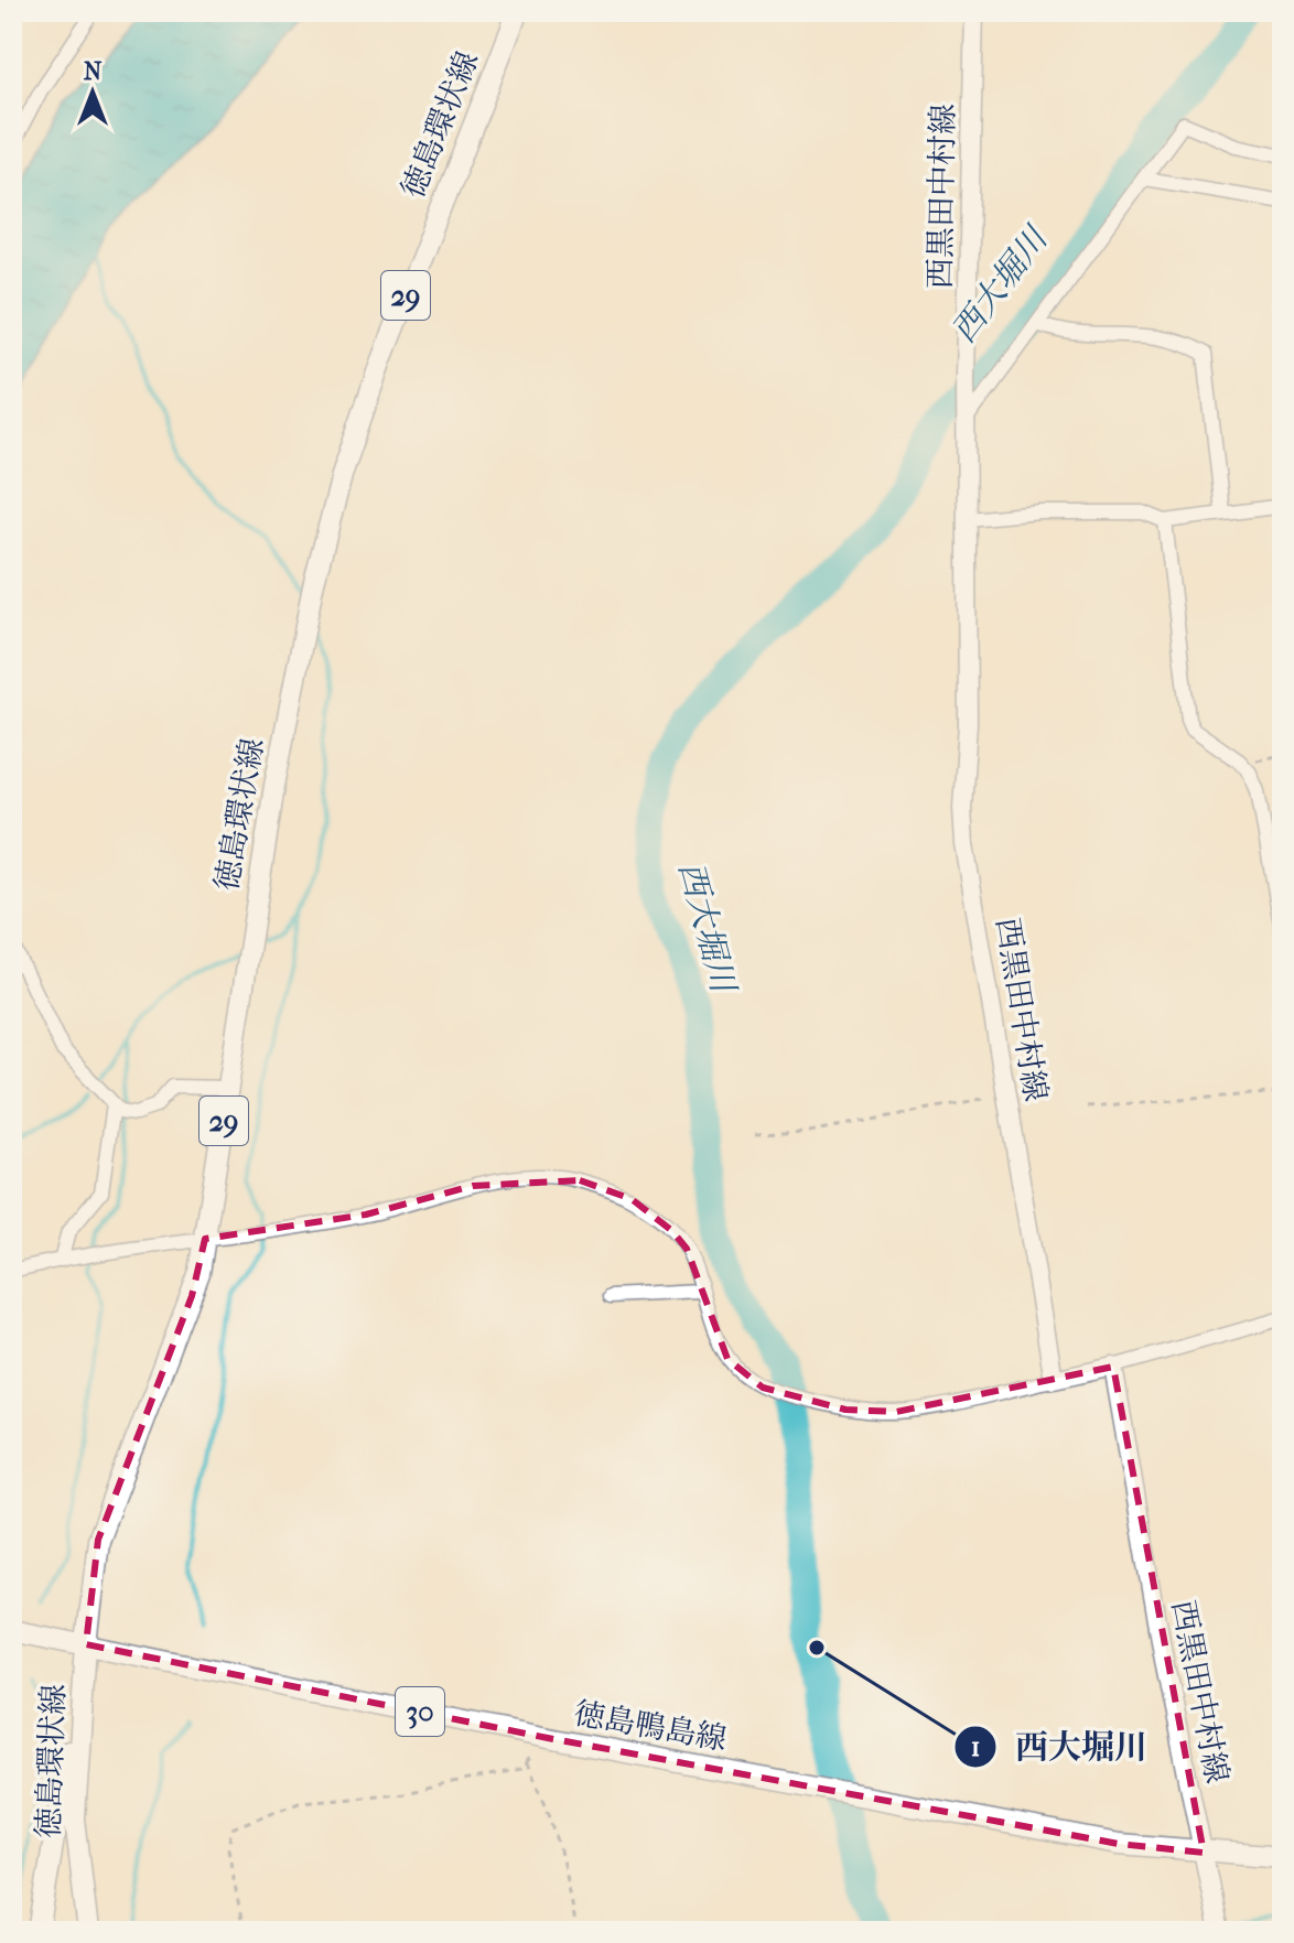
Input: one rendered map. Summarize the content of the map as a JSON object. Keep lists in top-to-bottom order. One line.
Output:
{"streets":{"main road":["徳島環状線","西黒田中村線","29","30","徳島鴨島線"]},"crossings":[["徳島環状線","徳島鴨島線"],["西黒田中村線","徳島鴨島線"]],"water":["西大堀川"],"places":["西大堀川"],"north":"top"}
